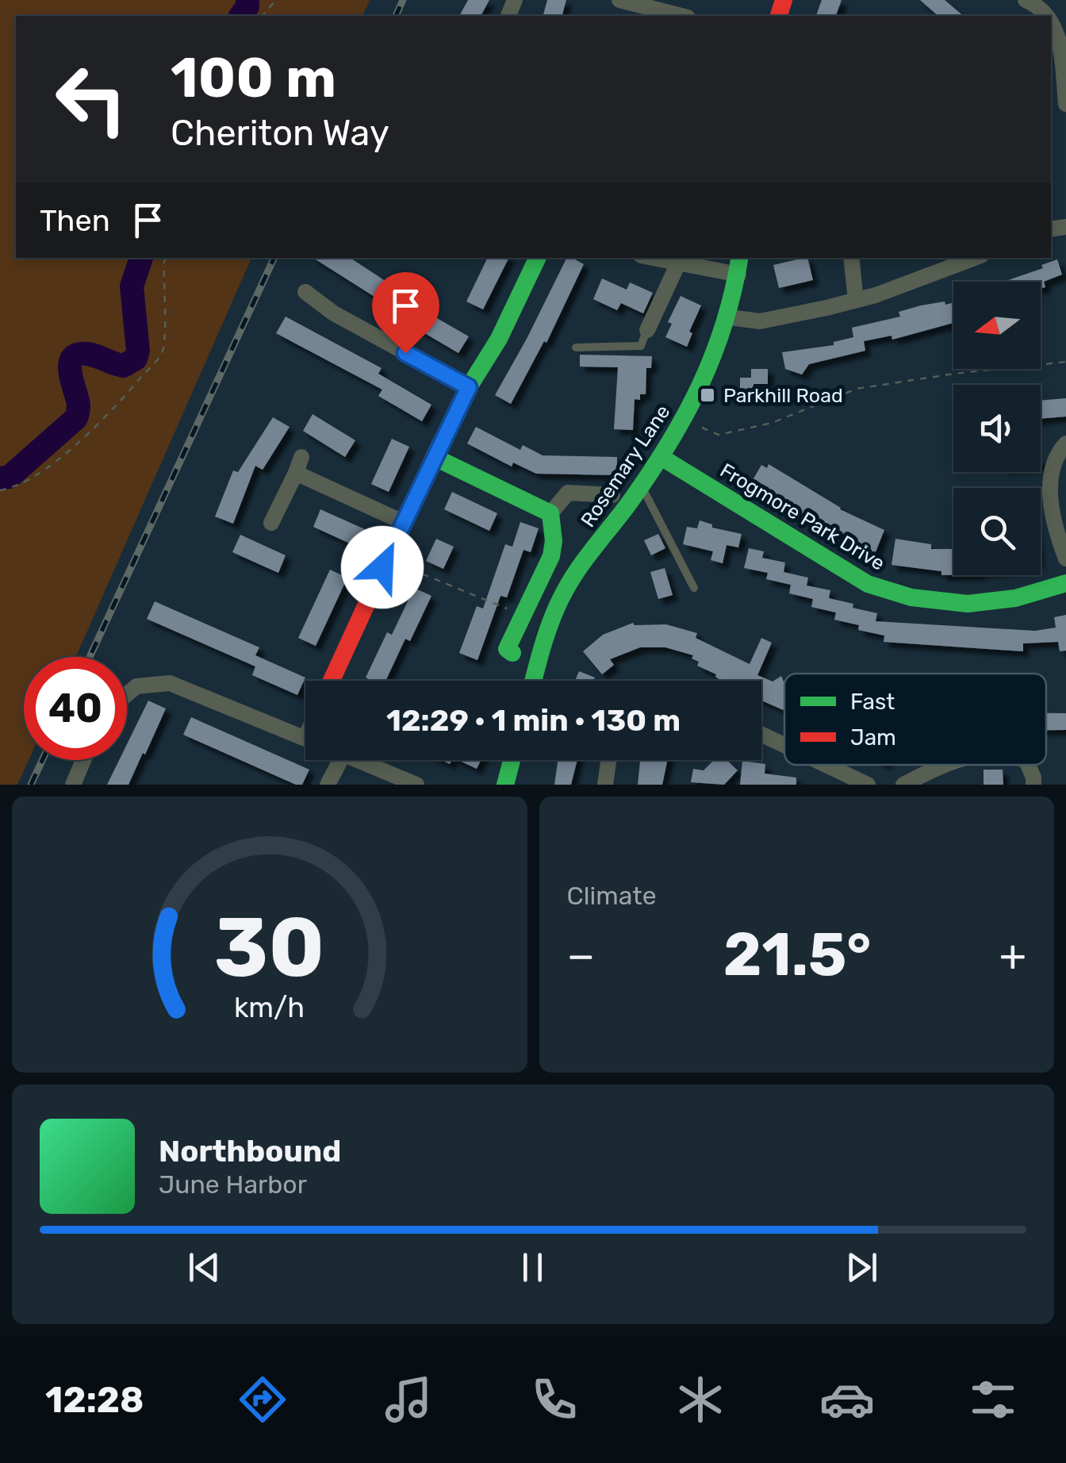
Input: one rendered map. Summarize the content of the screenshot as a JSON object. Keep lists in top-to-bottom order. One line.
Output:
{"streets":{"street":["Rosemary Lane","Frogmore Park Drive"]},"crossings":[["Rosemary Lane","Frogmore Park Drive"]],"places":{"transit":["Parkhill Road"]},"legend":["Fast","Jam"],"north":"left","page":{"turn":["100 m","Cheriton Way"],"then":"Then","limit":"40","trip":"12:29 · 1 min · 130 m","tile":"Climate","heat":["−","21.5°","+"],"song":["Northbound","June Harbor"],"tabs":"12:28","gauge":["30","km/h"]}}
